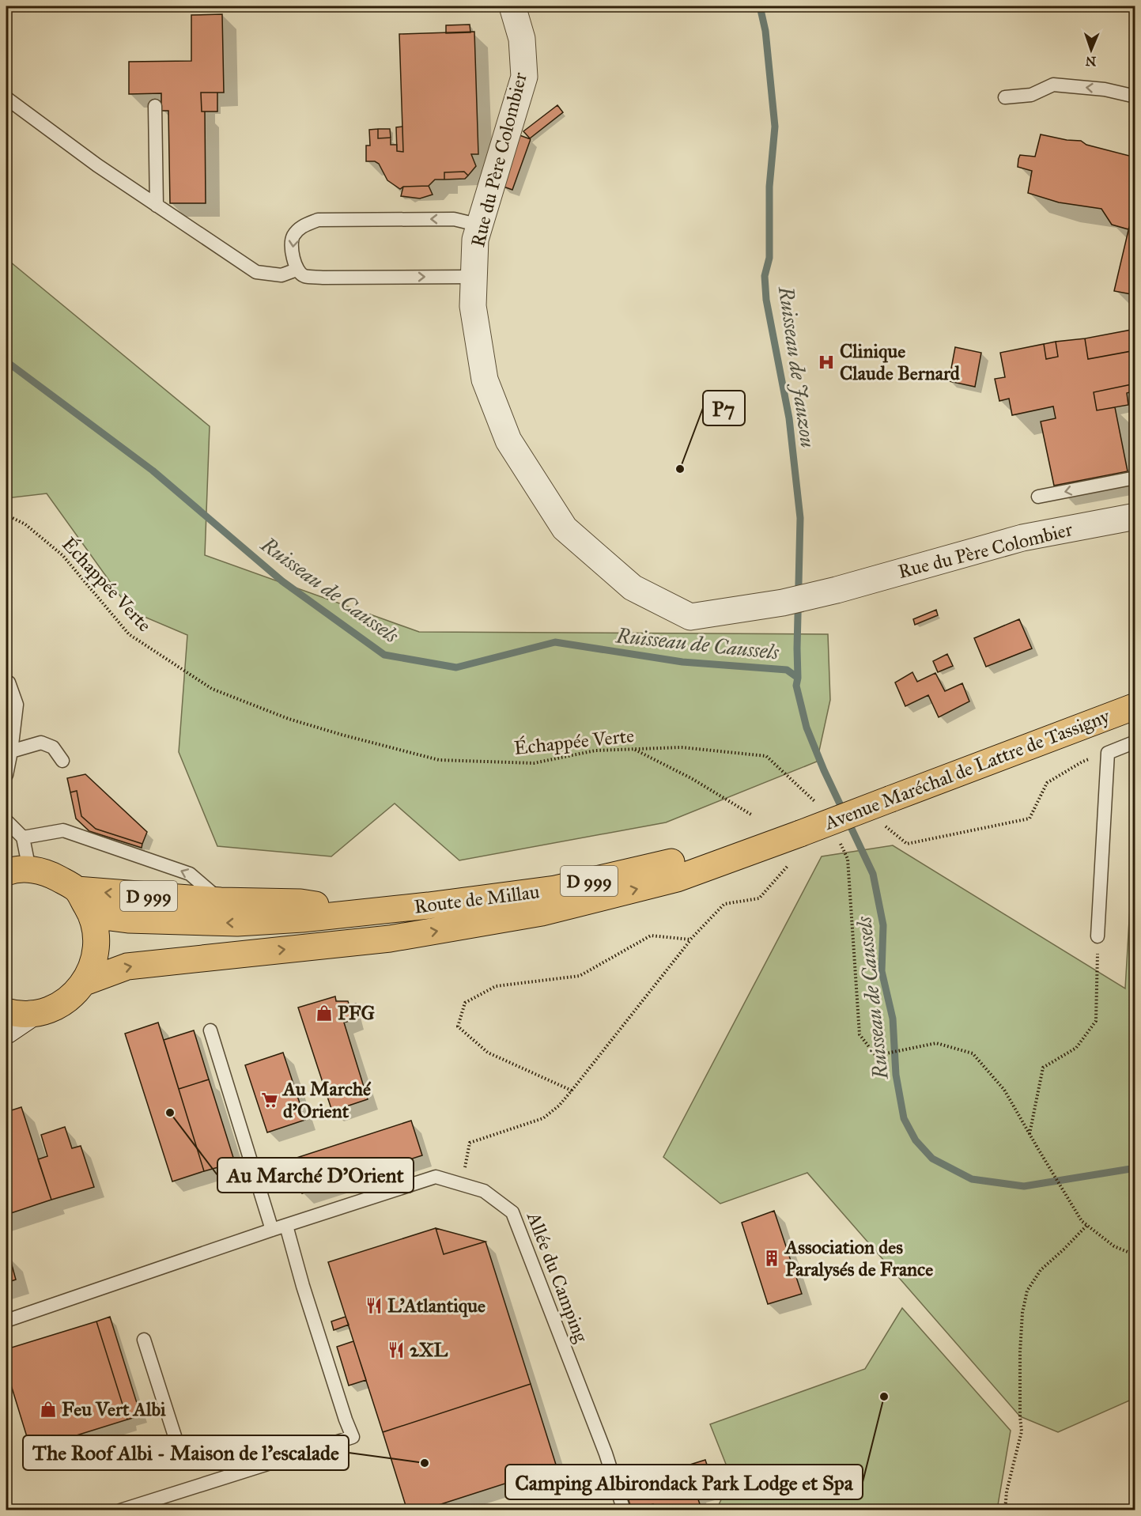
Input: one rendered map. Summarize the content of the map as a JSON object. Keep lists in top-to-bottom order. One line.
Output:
{"streets":{"main road":["Avenue Maréchal de Lattre de Tassigny","D 999","Route de Millau"],"street":["Rue du Père Colombier"],"lane":["Allée du Camping"],"path":["Échappée Verte"]},"crossings":[["Avenue Maréchal de Lattre de Tassigny","Route de Millau"]],"water":["Ruisseau de Jauzou","Ruisseau de Caussels"],"places":{"hospital":["Clinique Claude Bernard"],"other":["P7","Au Marché D'Orient","Camping Albirondack Park Lodge et Spa","The Roof Albi - Maison de l'escalade"],"shop":["PFG","Feu Vert Albi"],"supermarket":["Au Marché d'Orient"],"building":["Association des Paralysés de France"],"restaurant":["L'Atlantique","2XL"]},"north":"bottom"}
